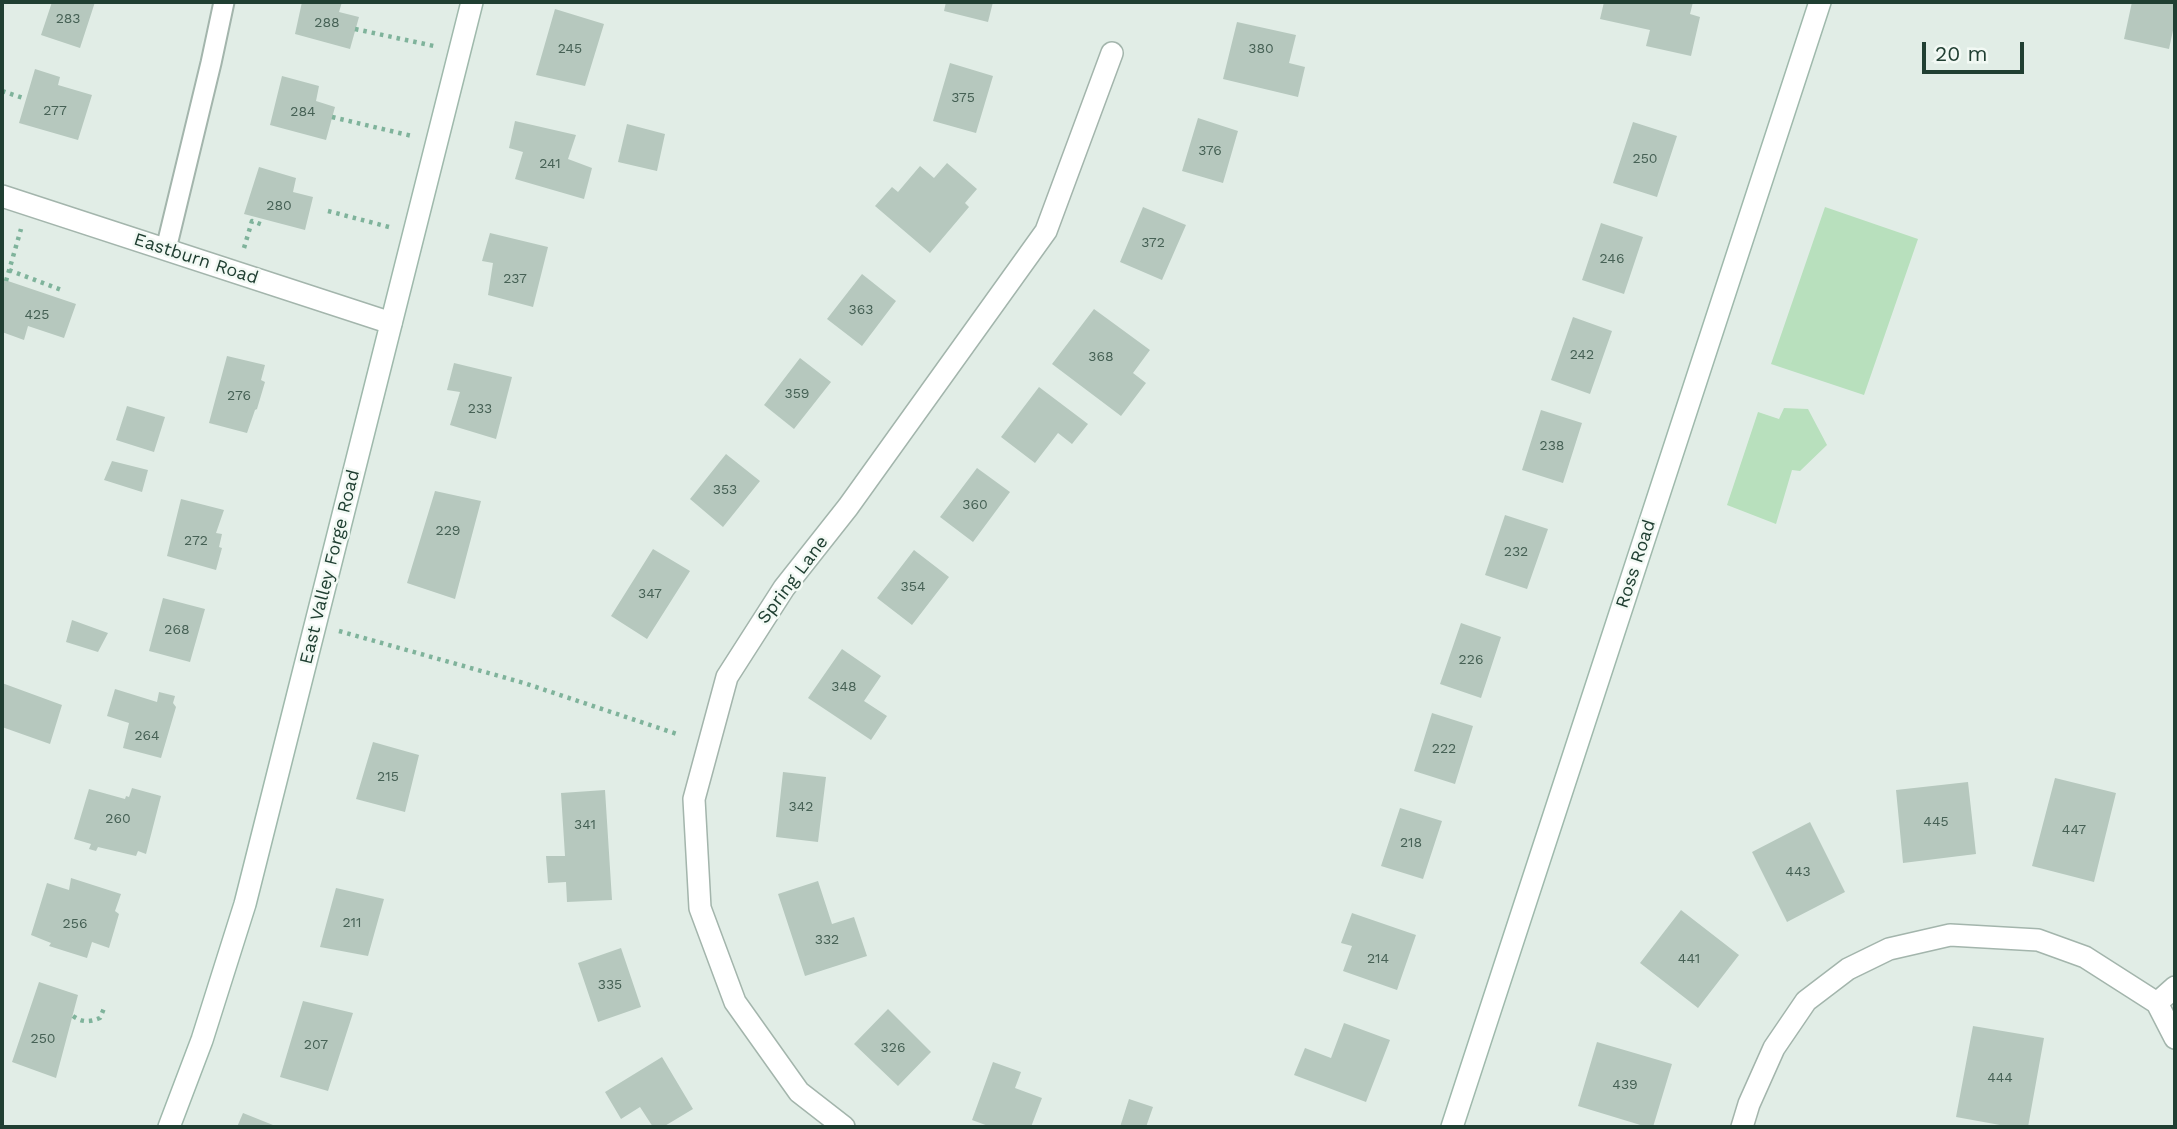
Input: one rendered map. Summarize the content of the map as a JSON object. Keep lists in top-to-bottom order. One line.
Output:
{"streets":{"street":["Eastburn Road","Ross Road","East Valley Forge Road","Spring Lane"]},"crossings":[["Eastburn Road","East Valley Forge Road"]],"house_numbers":["283","288","245","380","375","277","284","376","250","241","280","372","246","237","363","425","242","368","359","276","233","238","353","360","229","272","232","354","347","268","226","348","264","222","215","342","260","445","341","447","218","443","211","256","332","214","441","335","250","207","326","444","439"],"scale_bar":"20 m"}
